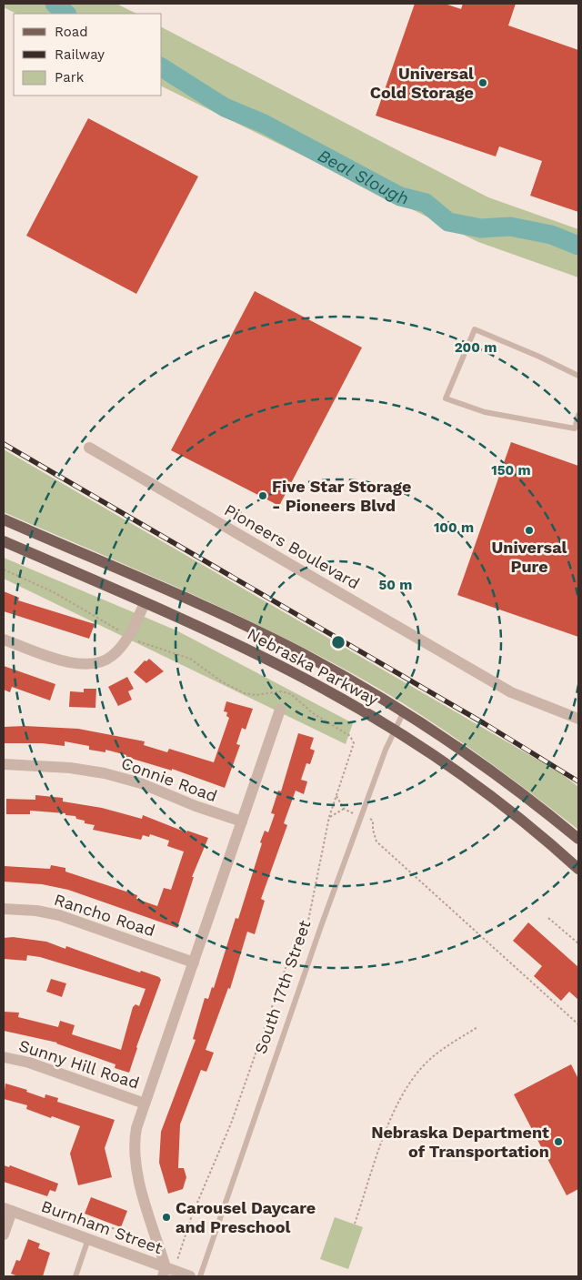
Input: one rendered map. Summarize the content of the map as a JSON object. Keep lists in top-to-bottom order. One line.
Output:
{"streets":{"main road":["Nebraska Parkway"],"street":["Pioneers Boulevard","Connie Road","Rancho Road","Sunny Hill Road","Burnham Street"],"lane":["South 17th Street"]},"crossings":[["Nebraska Parkway","South 17th Street"]],"water":["Beal Slough"],"places":["Universal Cold Storage","Five Star Storage - Pioneers Blvd","Universal Pure","Nebraska Department of Transportation","Carousel Daycare and Preschool"],"legend":["Road","Railway","Park"],"rings":["200 m","150 m","100 m","50 m"]}
